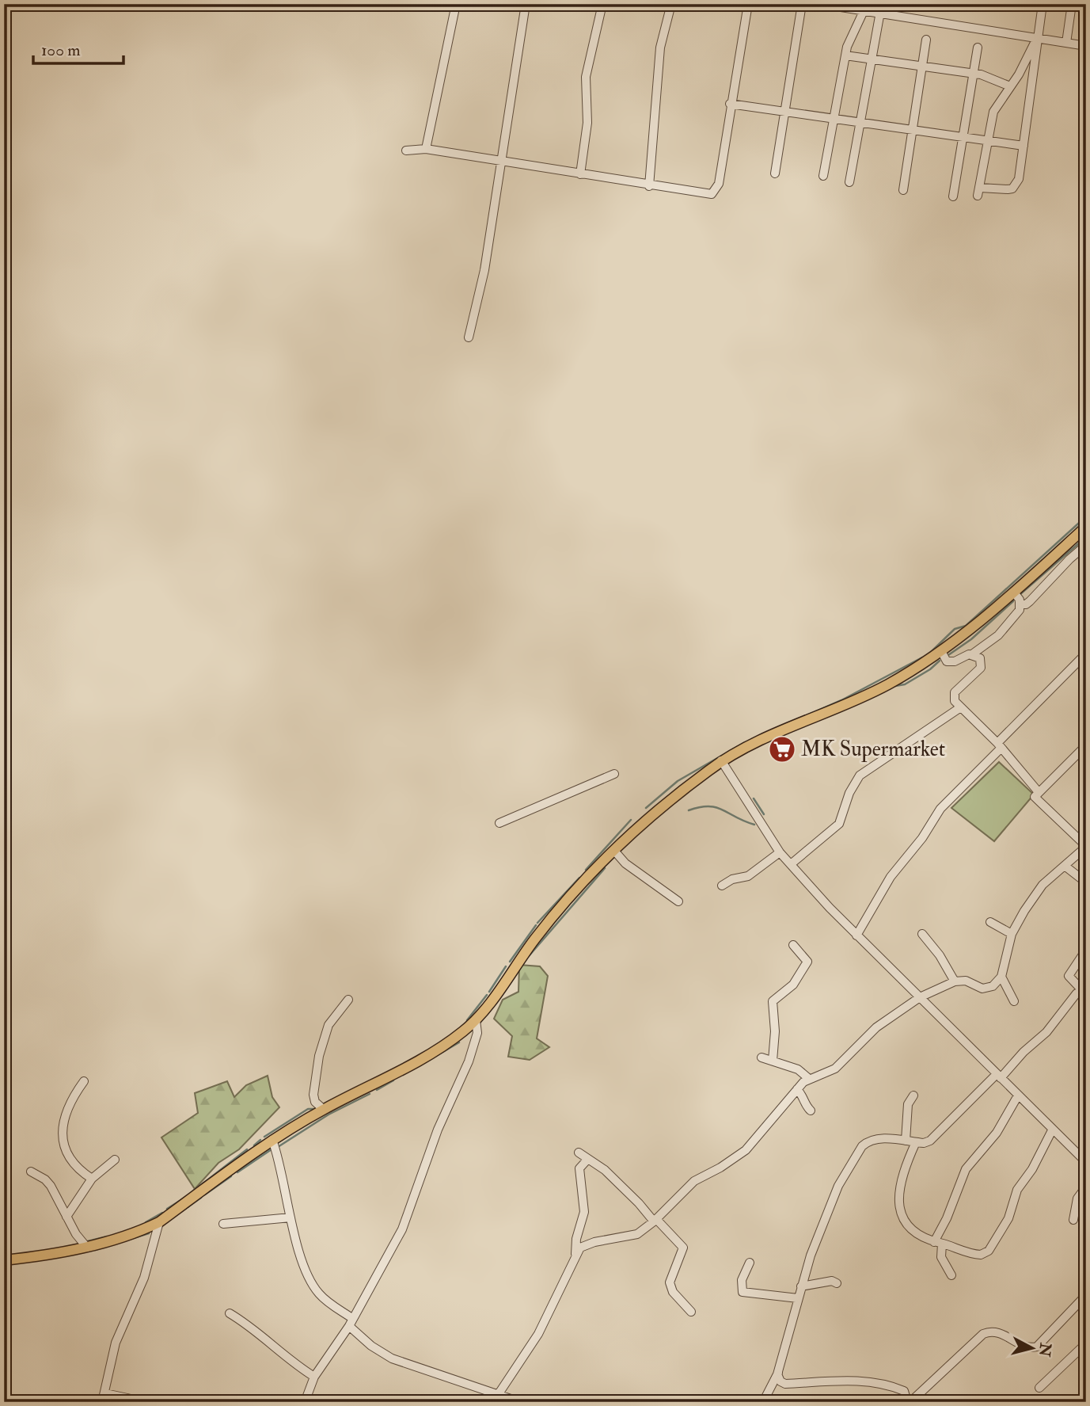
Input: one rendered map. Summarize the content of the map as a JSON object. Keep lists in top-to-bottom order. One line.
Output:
{"places":{"supermarket":["MK Supermarket"]},"scale_bar":"100 m","north":"right"}
